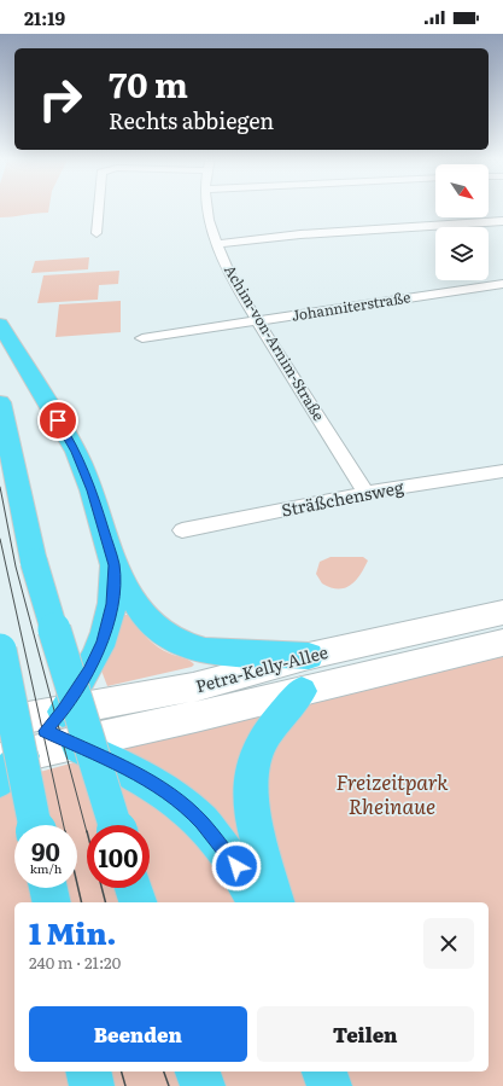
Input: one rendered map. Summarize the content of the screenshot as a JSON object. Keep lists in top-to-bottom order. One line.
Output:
{"streets":{"main road":["Petra-Kelly-Allee"],"street":["Johanniterstraße","Achim-von-Arnim-Straße","Sträßchensweg"]},"crossings":[["Johanniterstraße","Achim-von-Arnim-Straße"],["Achim-von-Arnim-Straße","Sträßchensweg"]],"parks":["Freizeitpark Rheinaue"],"north":"bottom right","page":{"status":"21:19","turn":["70 m","Rechts abbiegen"],"speed":"90 km/h","limit":"100","heading":["1 Min.","240 m · 21:20"],"buttons":["Beenden","Teilen"]}}
